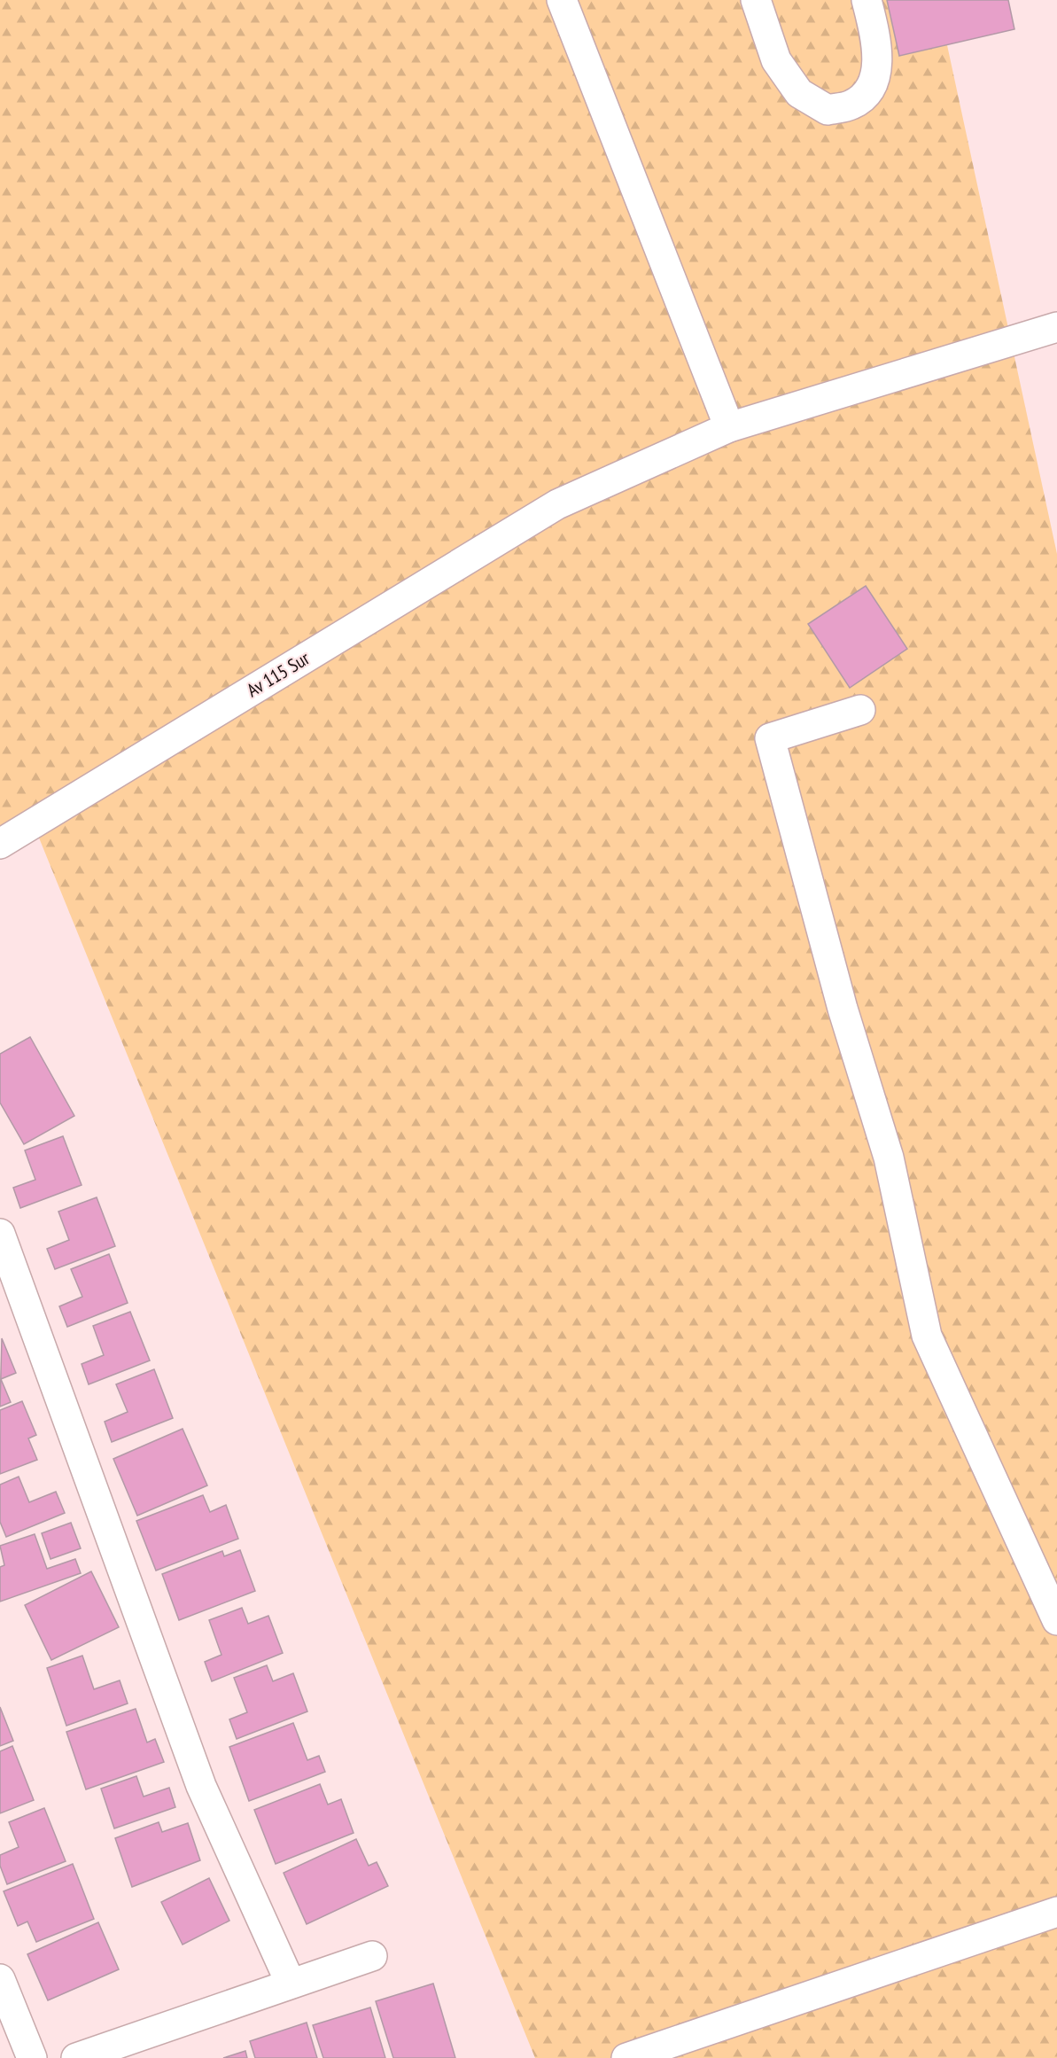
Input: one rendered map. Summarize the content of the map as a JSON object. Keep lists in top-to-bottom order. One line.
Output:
{"streets":{"street":["Av 115 Sur"]}}
